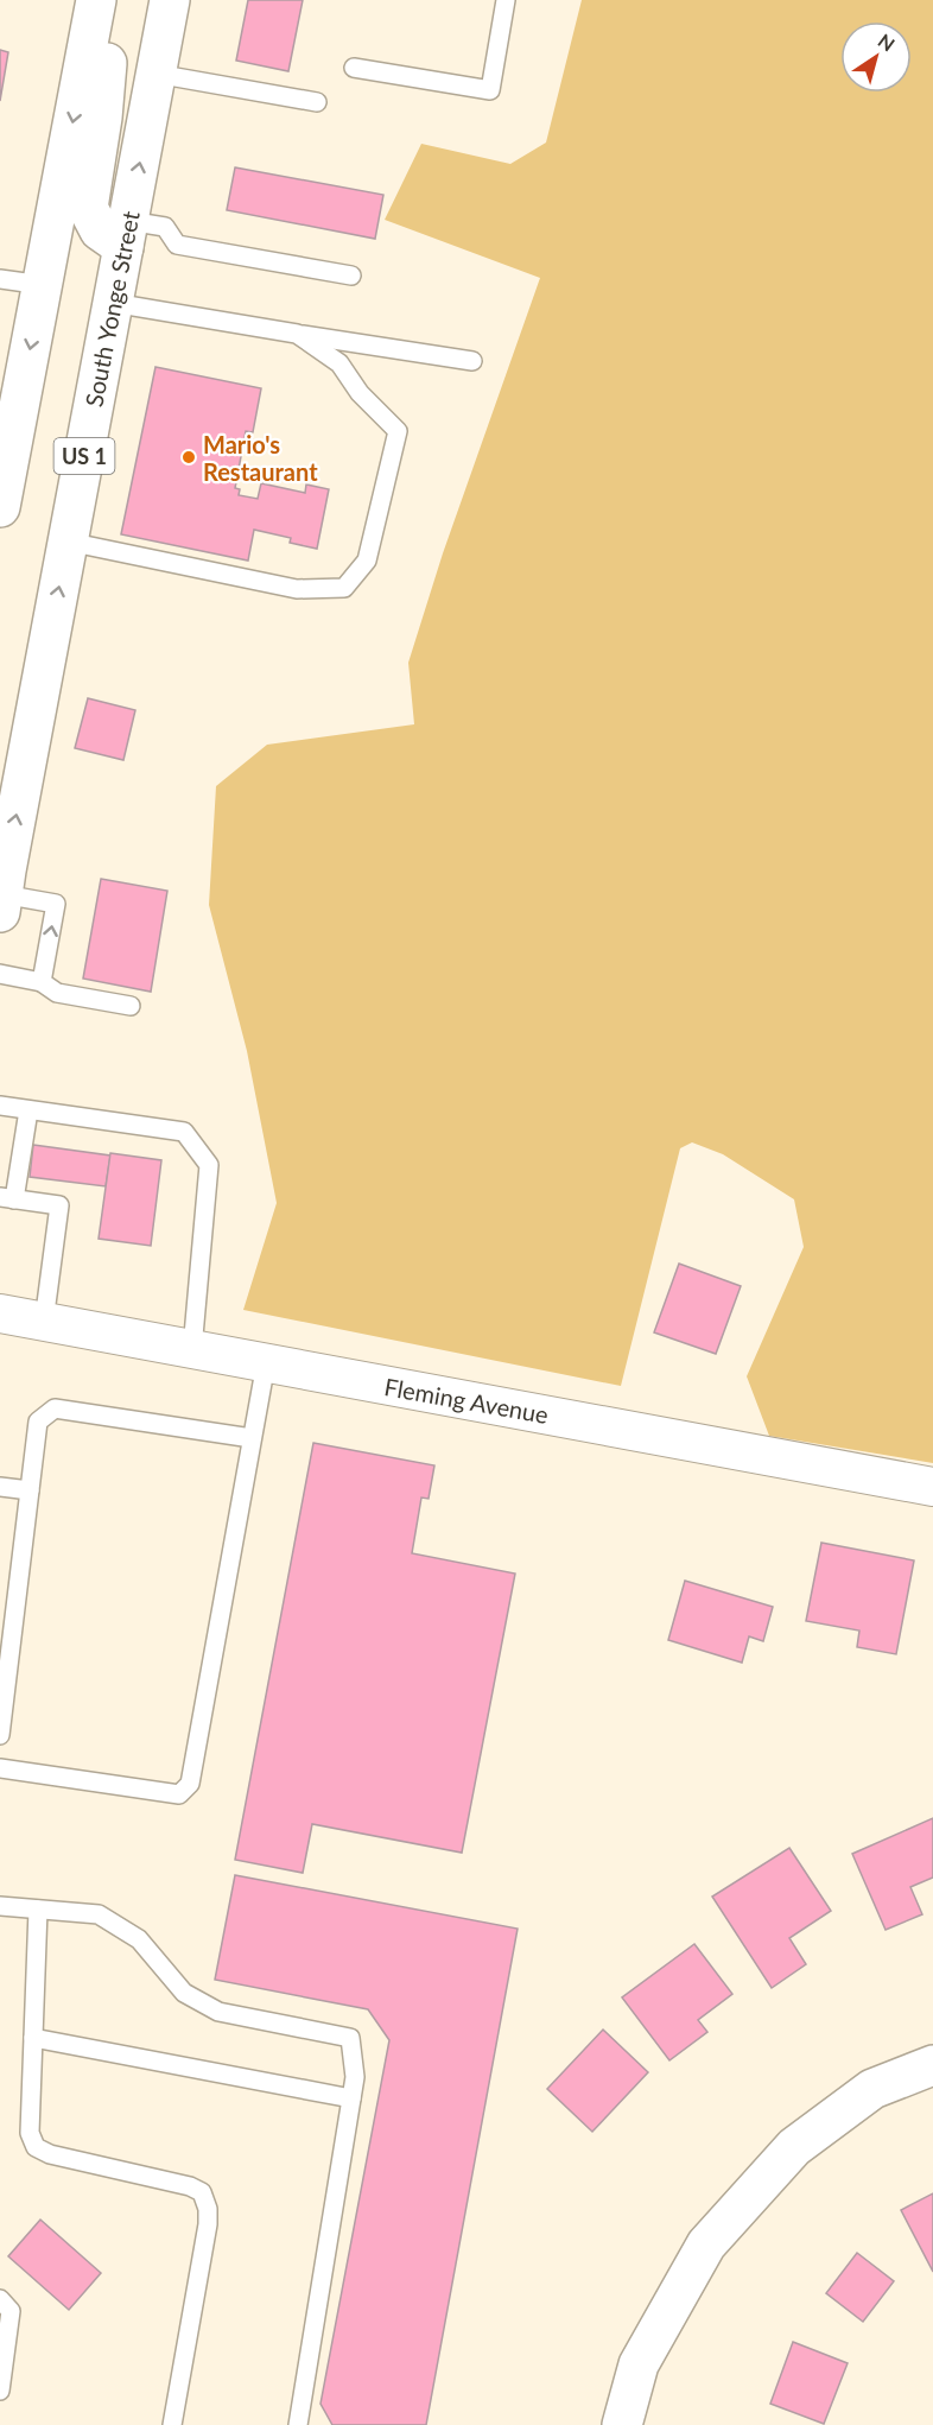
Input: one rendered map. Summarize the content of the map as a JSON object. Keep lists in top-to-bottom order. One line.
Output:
{"streets":{"main road":["South Yonge Street","US 1"],"street":["Fleming Avenue"]},"places":["Mario's Restaurant"],"north":"top right"}
